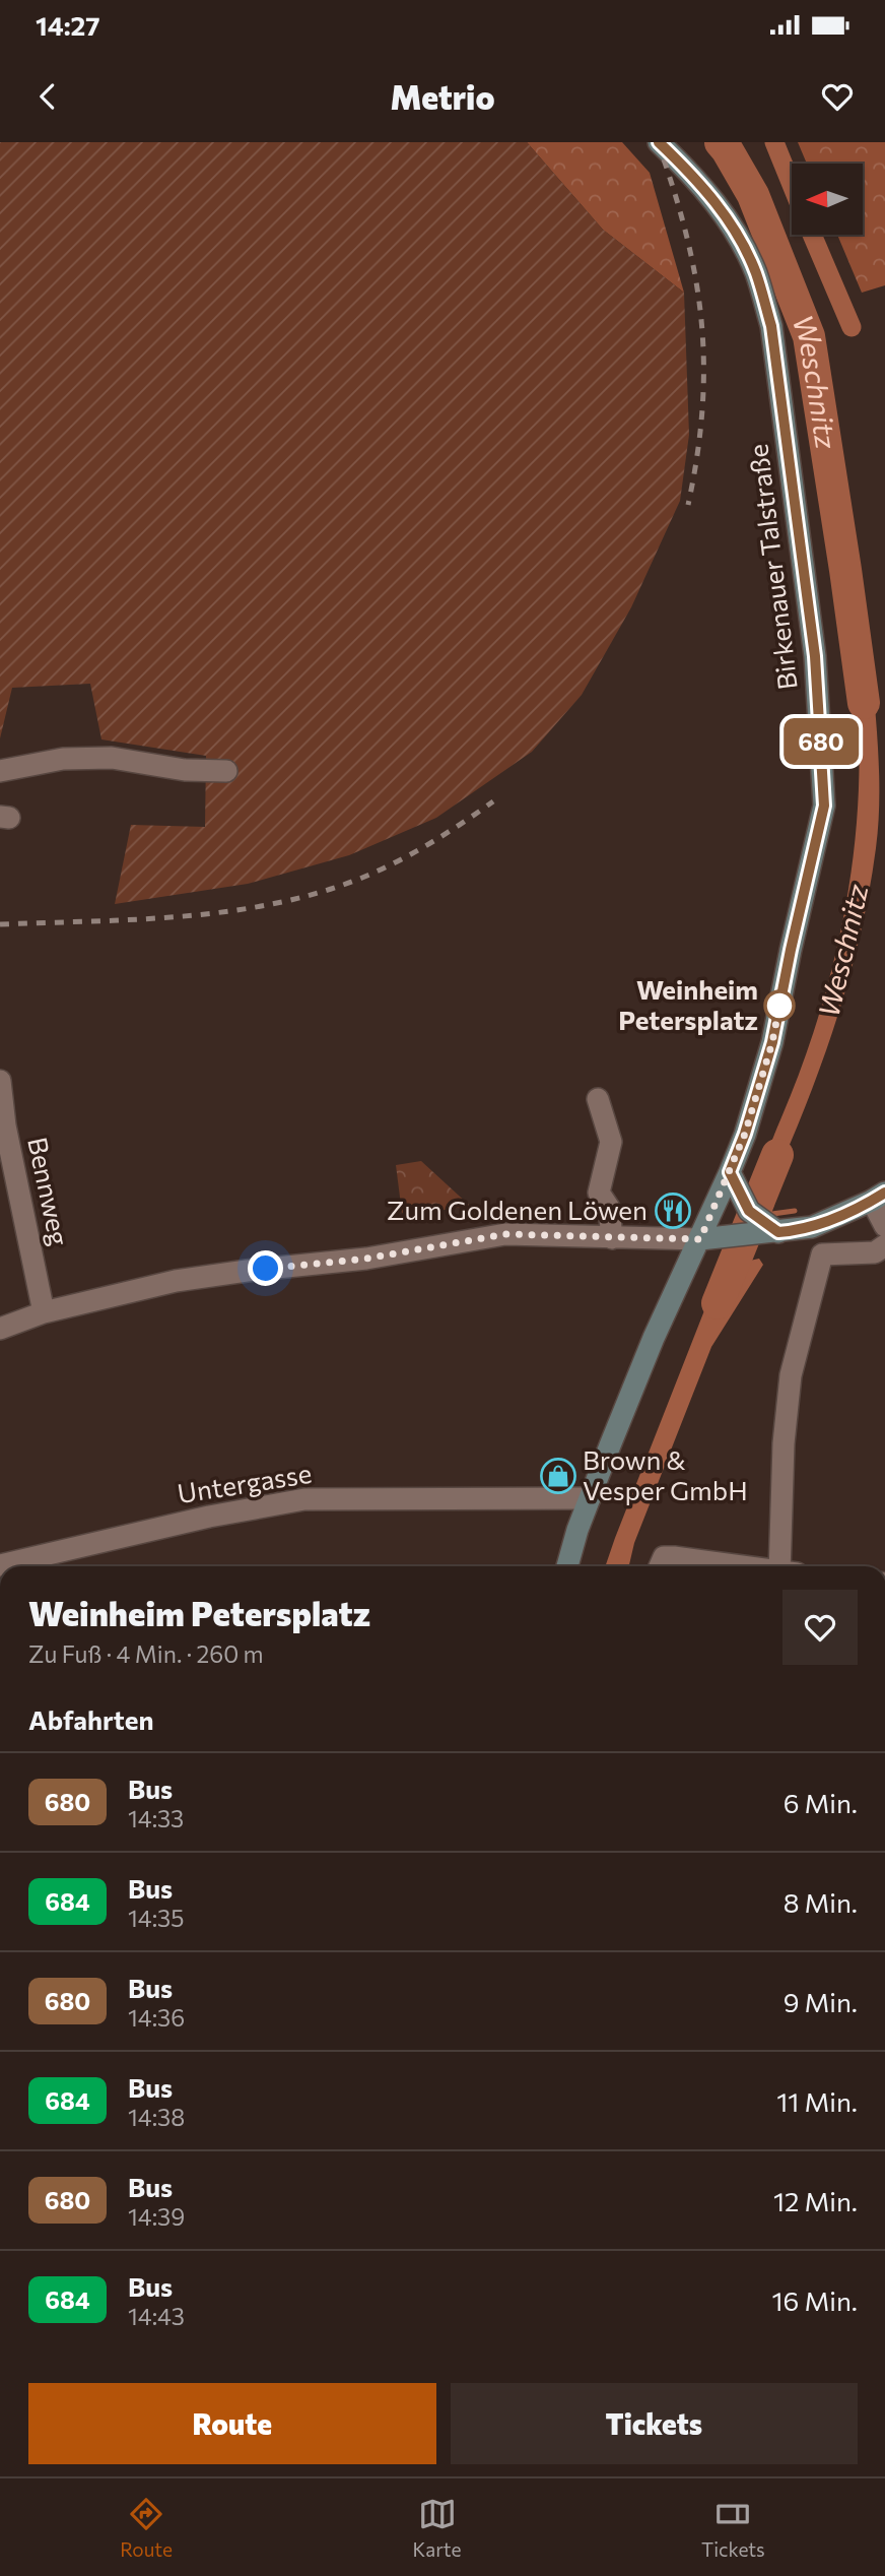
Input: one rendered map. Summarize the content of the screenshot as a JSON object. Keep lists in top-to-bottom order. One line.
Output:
{"streets":{"main road":["Birkenauer Talstraße"],"street":["Bennweg","Untergasse"]},"crossings":[["Birkenauer Talstraße","Untergasse"]],"water":["Weschnitz"],"places":{"other":["Weinheim Petersplatz"],"restaurant":["Zum Goldenen Löwen"],"shop":["Brown & Vesper GmbH"]},"lines":["bus line 680"],"north":"left","page":{"status":"14:27","header":"Metrio","on_map":"680","heading":[["Weinheim Petersplatz","Zu Fuß · 4 Min. · 260 m"],"Abfahrten"],"list":[{"mark":"680","name":"Bus","note":"14:33","value":"6 Min."},{"mark":"684","name":"Bus","note":"14:35","value":"8 Min."},{"mark":"680","name":"Bus","note":"14:36","value":"9 Min."},{"mark":"684","name":"Bus","note":"14:38","value":"11 Min."},{"mark":"680","name":"Bus","note":"14:39","value":"12 Min."},{"mark":"684","name":"Bus","note":"14:43","value":"16 Min."}],"buttons":["Route","Tickets"],"tabs":["Route","Karte","Tickets"]}}
